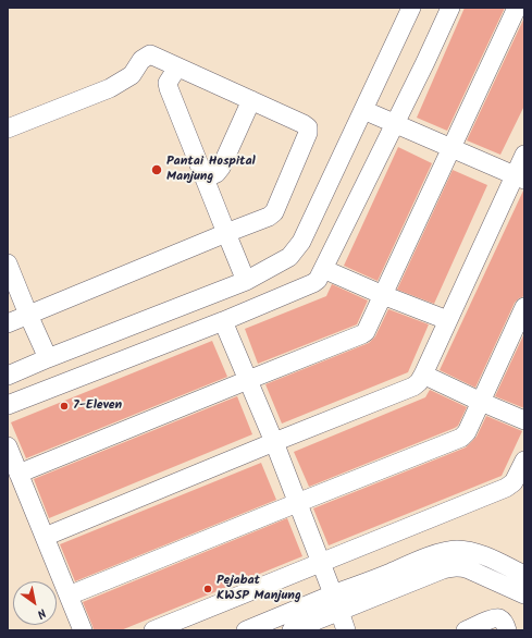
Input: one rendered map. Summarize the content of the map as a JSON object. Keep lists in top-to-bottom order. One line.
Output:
{"places":["Pantai Hospital Manjung","7-Eleven","Pejabat KWSP Manjung"],"north":"bottom right"}
